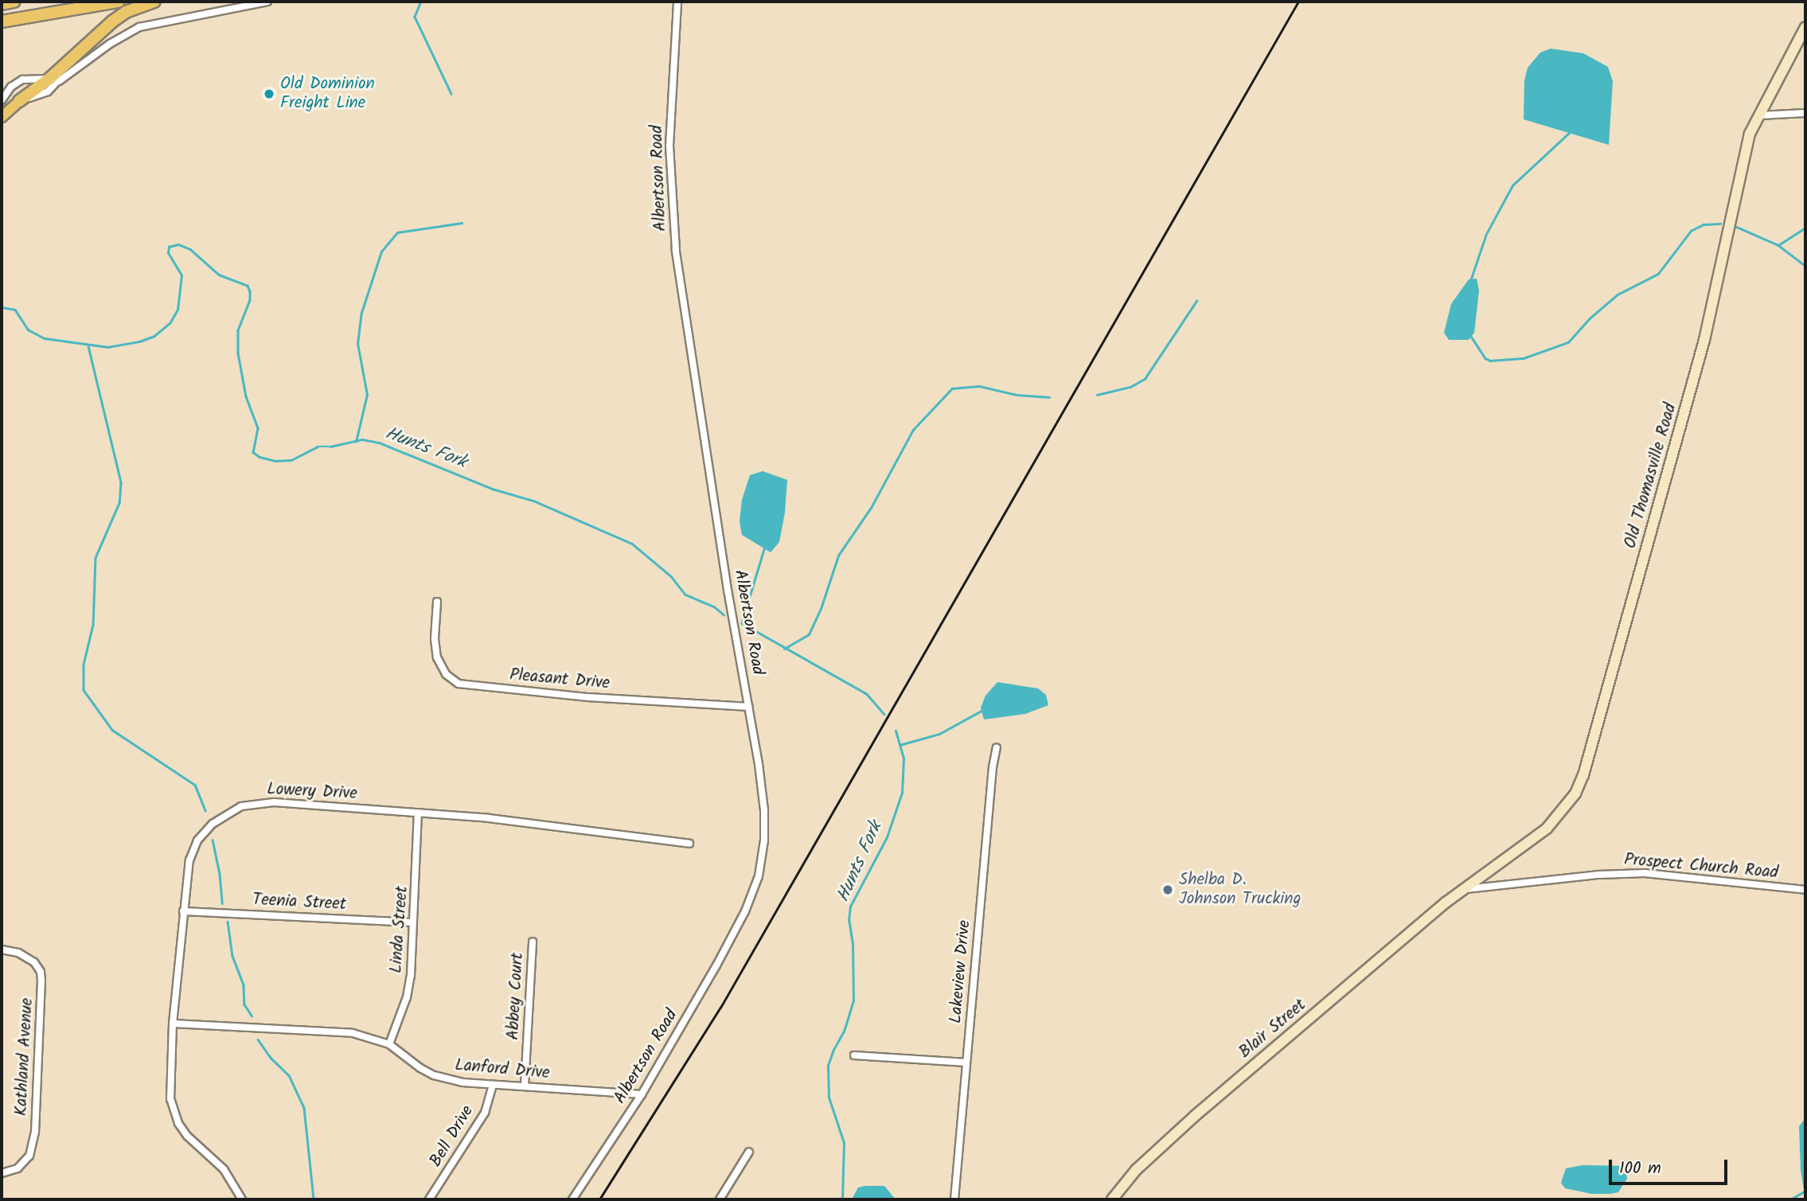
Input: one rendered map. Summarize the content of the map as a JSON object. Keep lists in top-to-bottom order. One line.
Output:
{"streets":{"street":["Albertson Road","Old Thomasville Road","Pleasant Drive","Lowery Drive","Prospect Church Road","Teenia Street","Linda Street","Lakeview Drive","Abbey Court","Blair Street","Kathland Avenue","Lanford Drive","Bell Drive"]},"crossings":[["Albertson Road","Pleasant Drive"],["Albertson Road","Lanford Drive"],["Old Thomasville Road","Prospect Church Road"],["Old Thomasville Road","Blair Street"],["Lowery Drive","Teenia Street"],["Lowery Drive","Linda Street"],["Lowery Drive","Lanford Drive"],["Prospect Church Road","Blair Street"],["Teenia Street","Linda Street"],["Linda Street","Lanford Drive"],["Abbey Court","Lanford Drive"],["Lanford Drive","Bell Drive"]],"water":["Hunts Fork"],"places":["Old Dominion Freight Line","Shelba D. Johnson Trucking"],"scale_bar":"100 m"}
